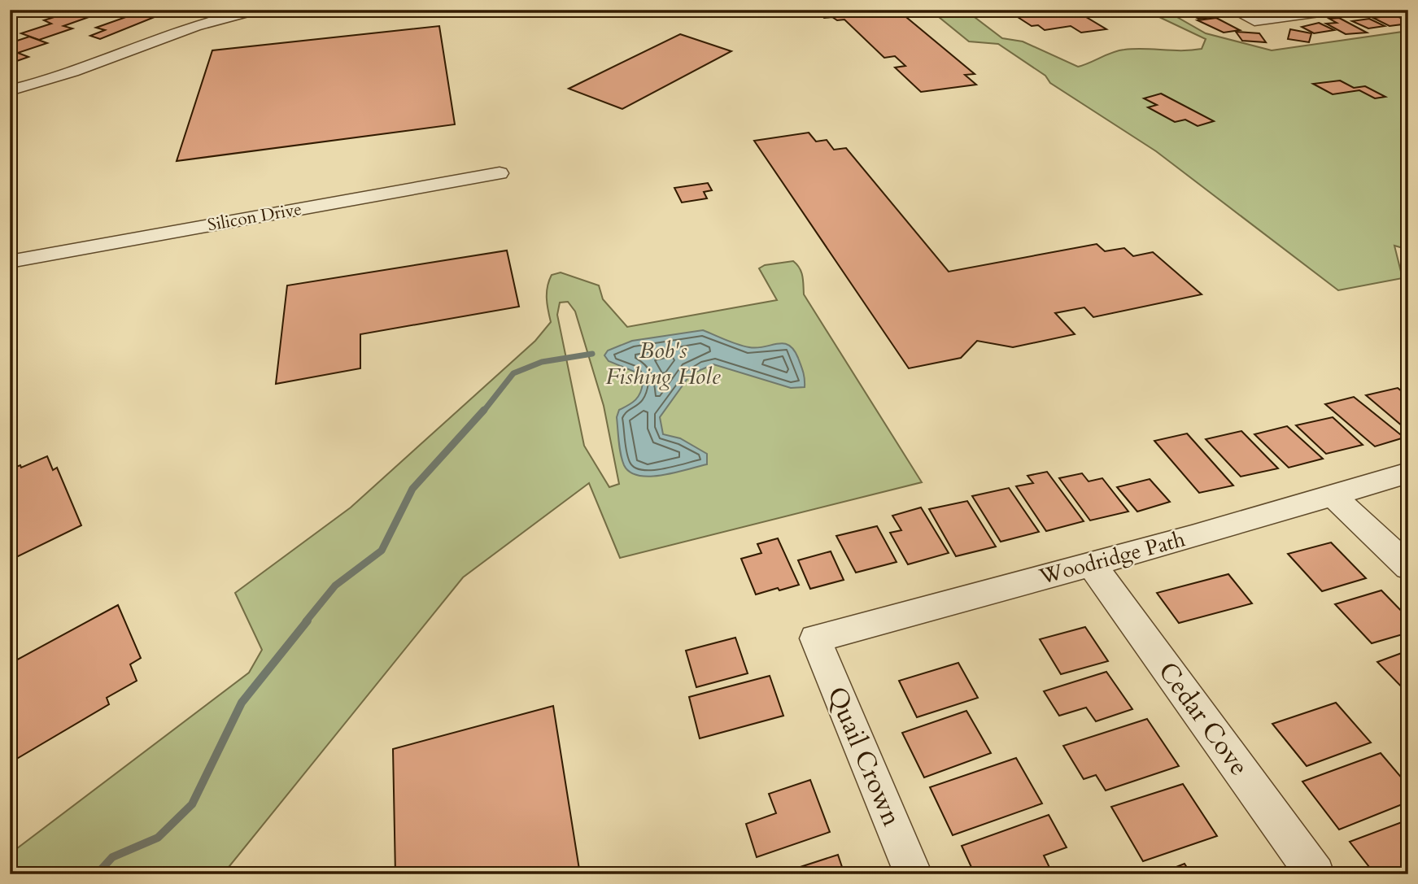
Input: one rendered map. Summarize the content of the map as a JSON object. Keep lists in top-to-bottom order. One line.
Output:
{"streets":{"street":["Silicon Drive","Woodridge Path","Cedar Cove","Quail Crown"]},"crossings":[["Woodridge Path","Cedar Cove"],["Woodridge Path","Quail Crown"]],"water":["Bob's Fishing Hole"]}
